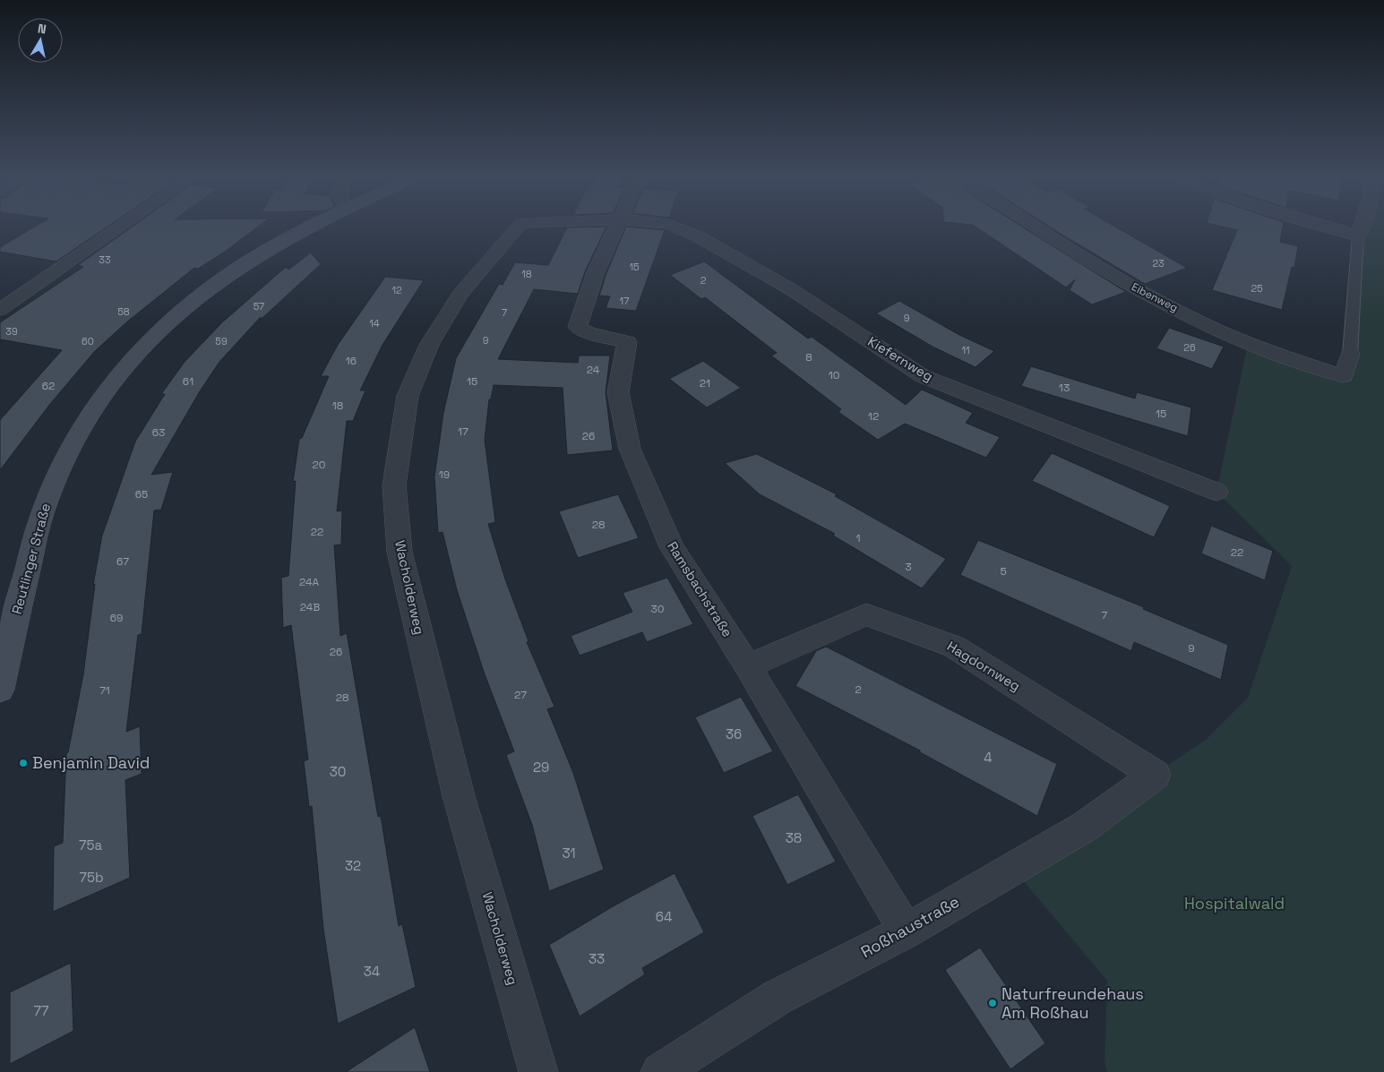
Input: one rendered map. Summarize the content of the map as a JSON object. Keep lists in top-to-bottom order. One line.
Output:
{"streets":{"street":["Eibenweg","Kiefernweg","Reutlinger Straße","Wacholderweg","Ramsbachstraße","Hagdornweg","Roßhaustraße"]},"crossings":[["Ramsbachstraße","Hagdornweg"],["Ramsbachstraße","Roßhaustraße"],["Hagdornweg","Roßhaustraße"]],"parks":["Hospitalwald"],"places":["Benjamin David","Naturfreundehaus Am Roßhau"],"house_numbers":["33","23","15","18","2","25","12","17","57","58","7","9","14","39","9","60","59","26","11","8","16","24","10","61","15","21","62","13","18","15","12","17","63","26","20","19","65","28","22","1","22","67","3","5","24A","24B","30","7","69","9","26","2","71","27","28","36","4","29","30","38","75a","31","32","75b","64","33","34","77"],"north":"top"}
